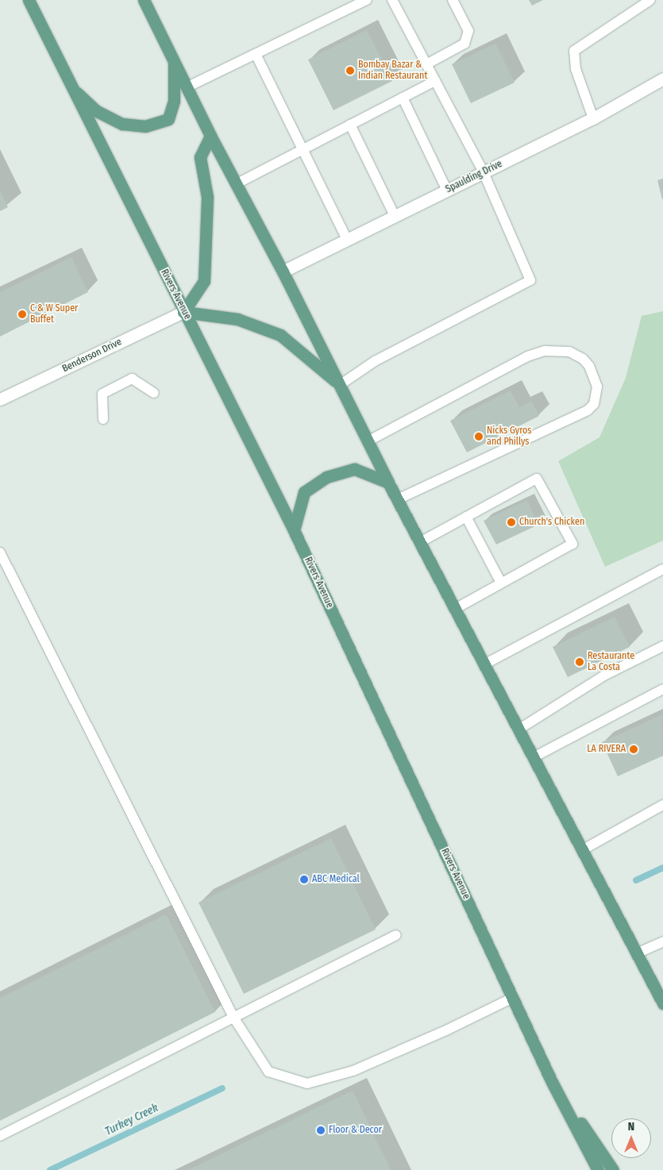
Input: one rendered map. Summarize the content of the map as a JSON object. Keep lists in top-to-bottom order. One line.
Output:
{"streets":{"main road":["Rivers Avenue"],"street":["Spaulding Drive","Benderson Drive"]},"crossings":[["Rivers Avenue","Benderson Drive"]],"water":["Turkey Creek"],"places":["Bombay Bazar & Indian Restaurant","C & W Super Buffet","Nicks Gyros and Phillys","Church's Chicken","Restaurante La Costa","LA RIVERA","ABC Medical","Floor & Decor"],"north":"top"}
